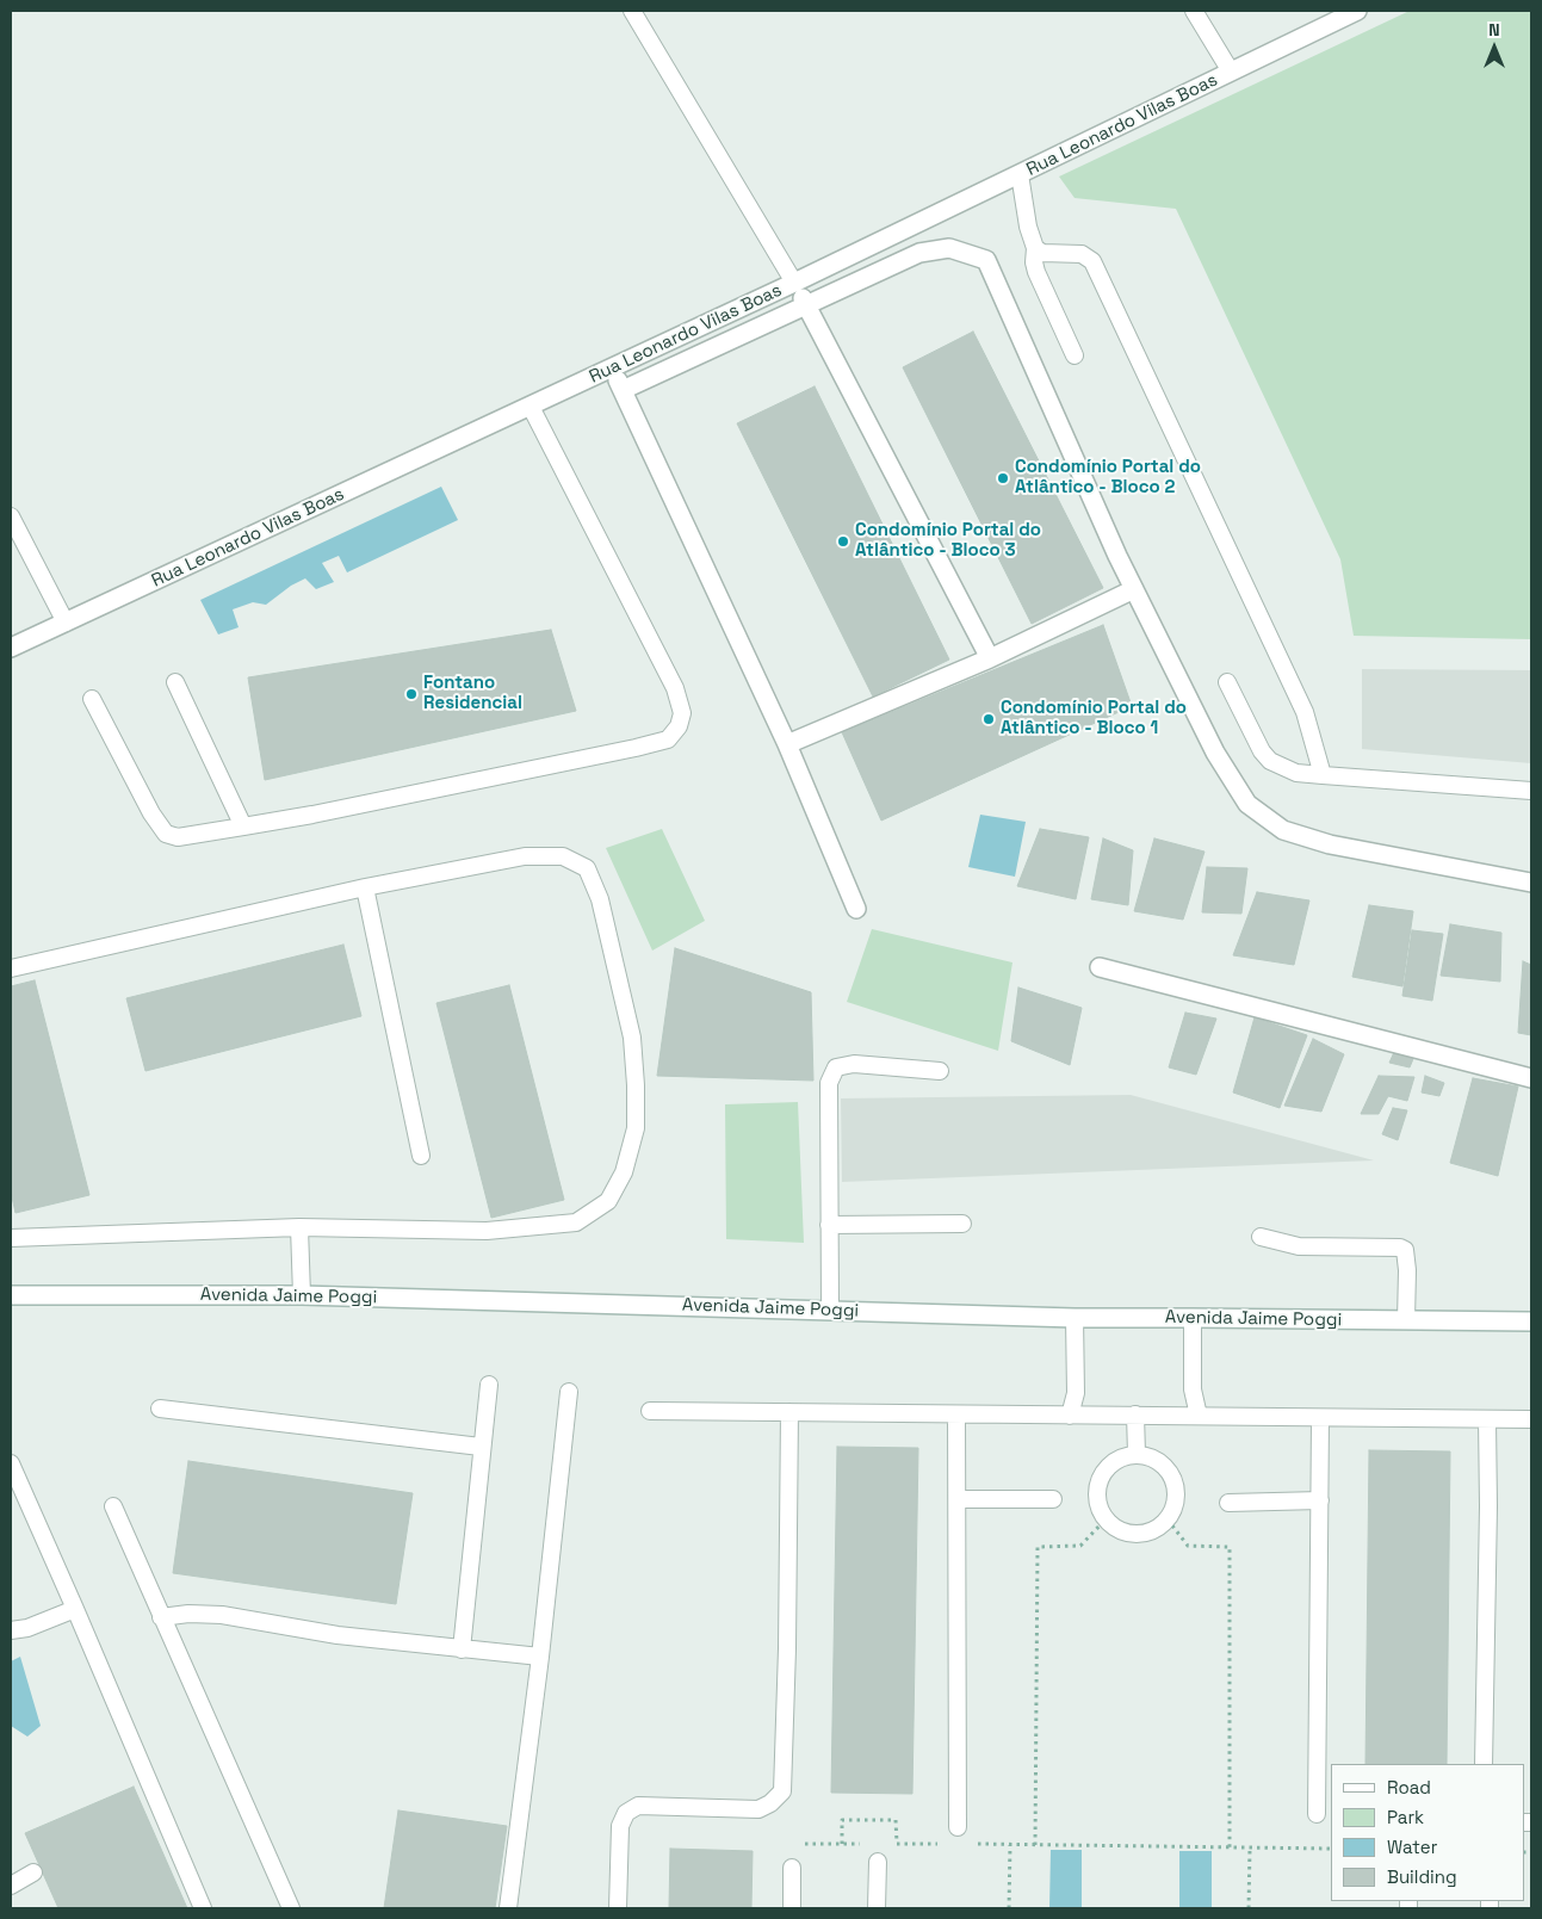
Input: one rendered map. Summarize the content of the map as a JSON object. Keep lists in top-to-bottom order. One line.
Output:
{"streets":{"street":["Rua Leonardo Vilas Boas","Avenida Jaime Poggi"]},"places":["Condomínio Portal do Atlântico - Bloco 2","Condomínio Portal do Atlântico - Bloco 3","Fontano Residencial","Condomínio Portal do Atlântico - Bloco 1"],"legend":["Road","Park","Water","Building"],"north":"top"}
